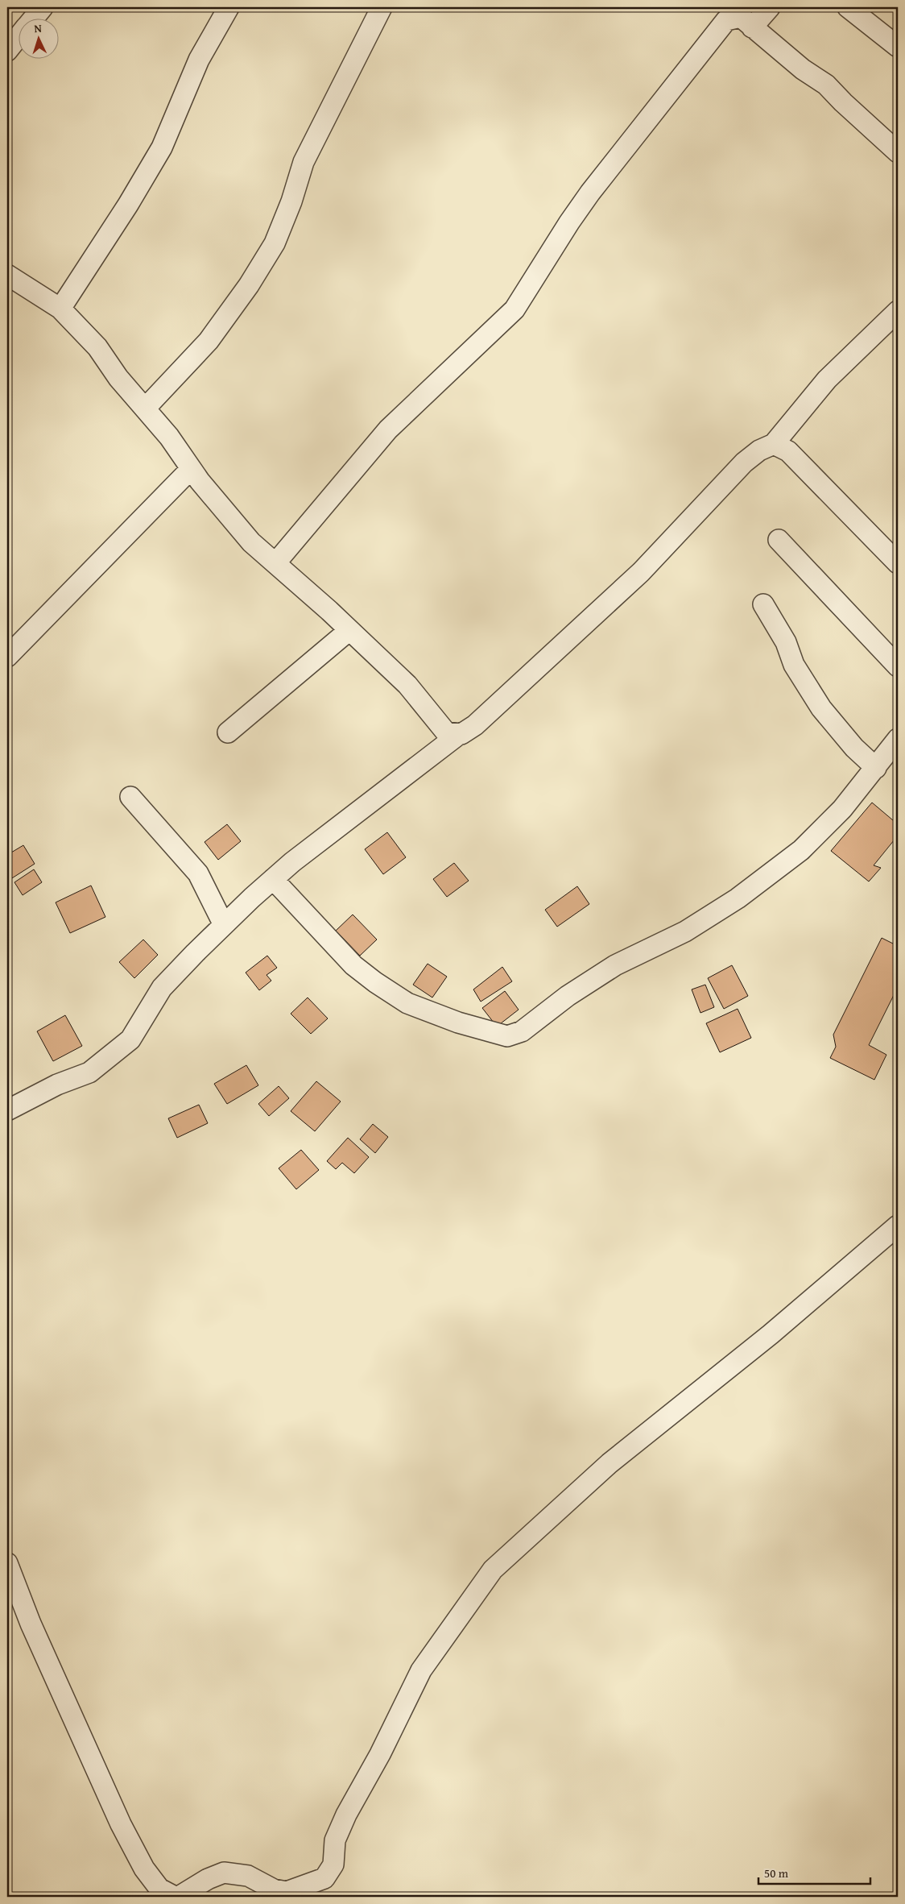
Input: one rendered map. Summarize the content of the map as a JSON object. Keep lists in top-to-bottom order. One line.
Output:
{"scale_bar":"50 m","north":"top"}
